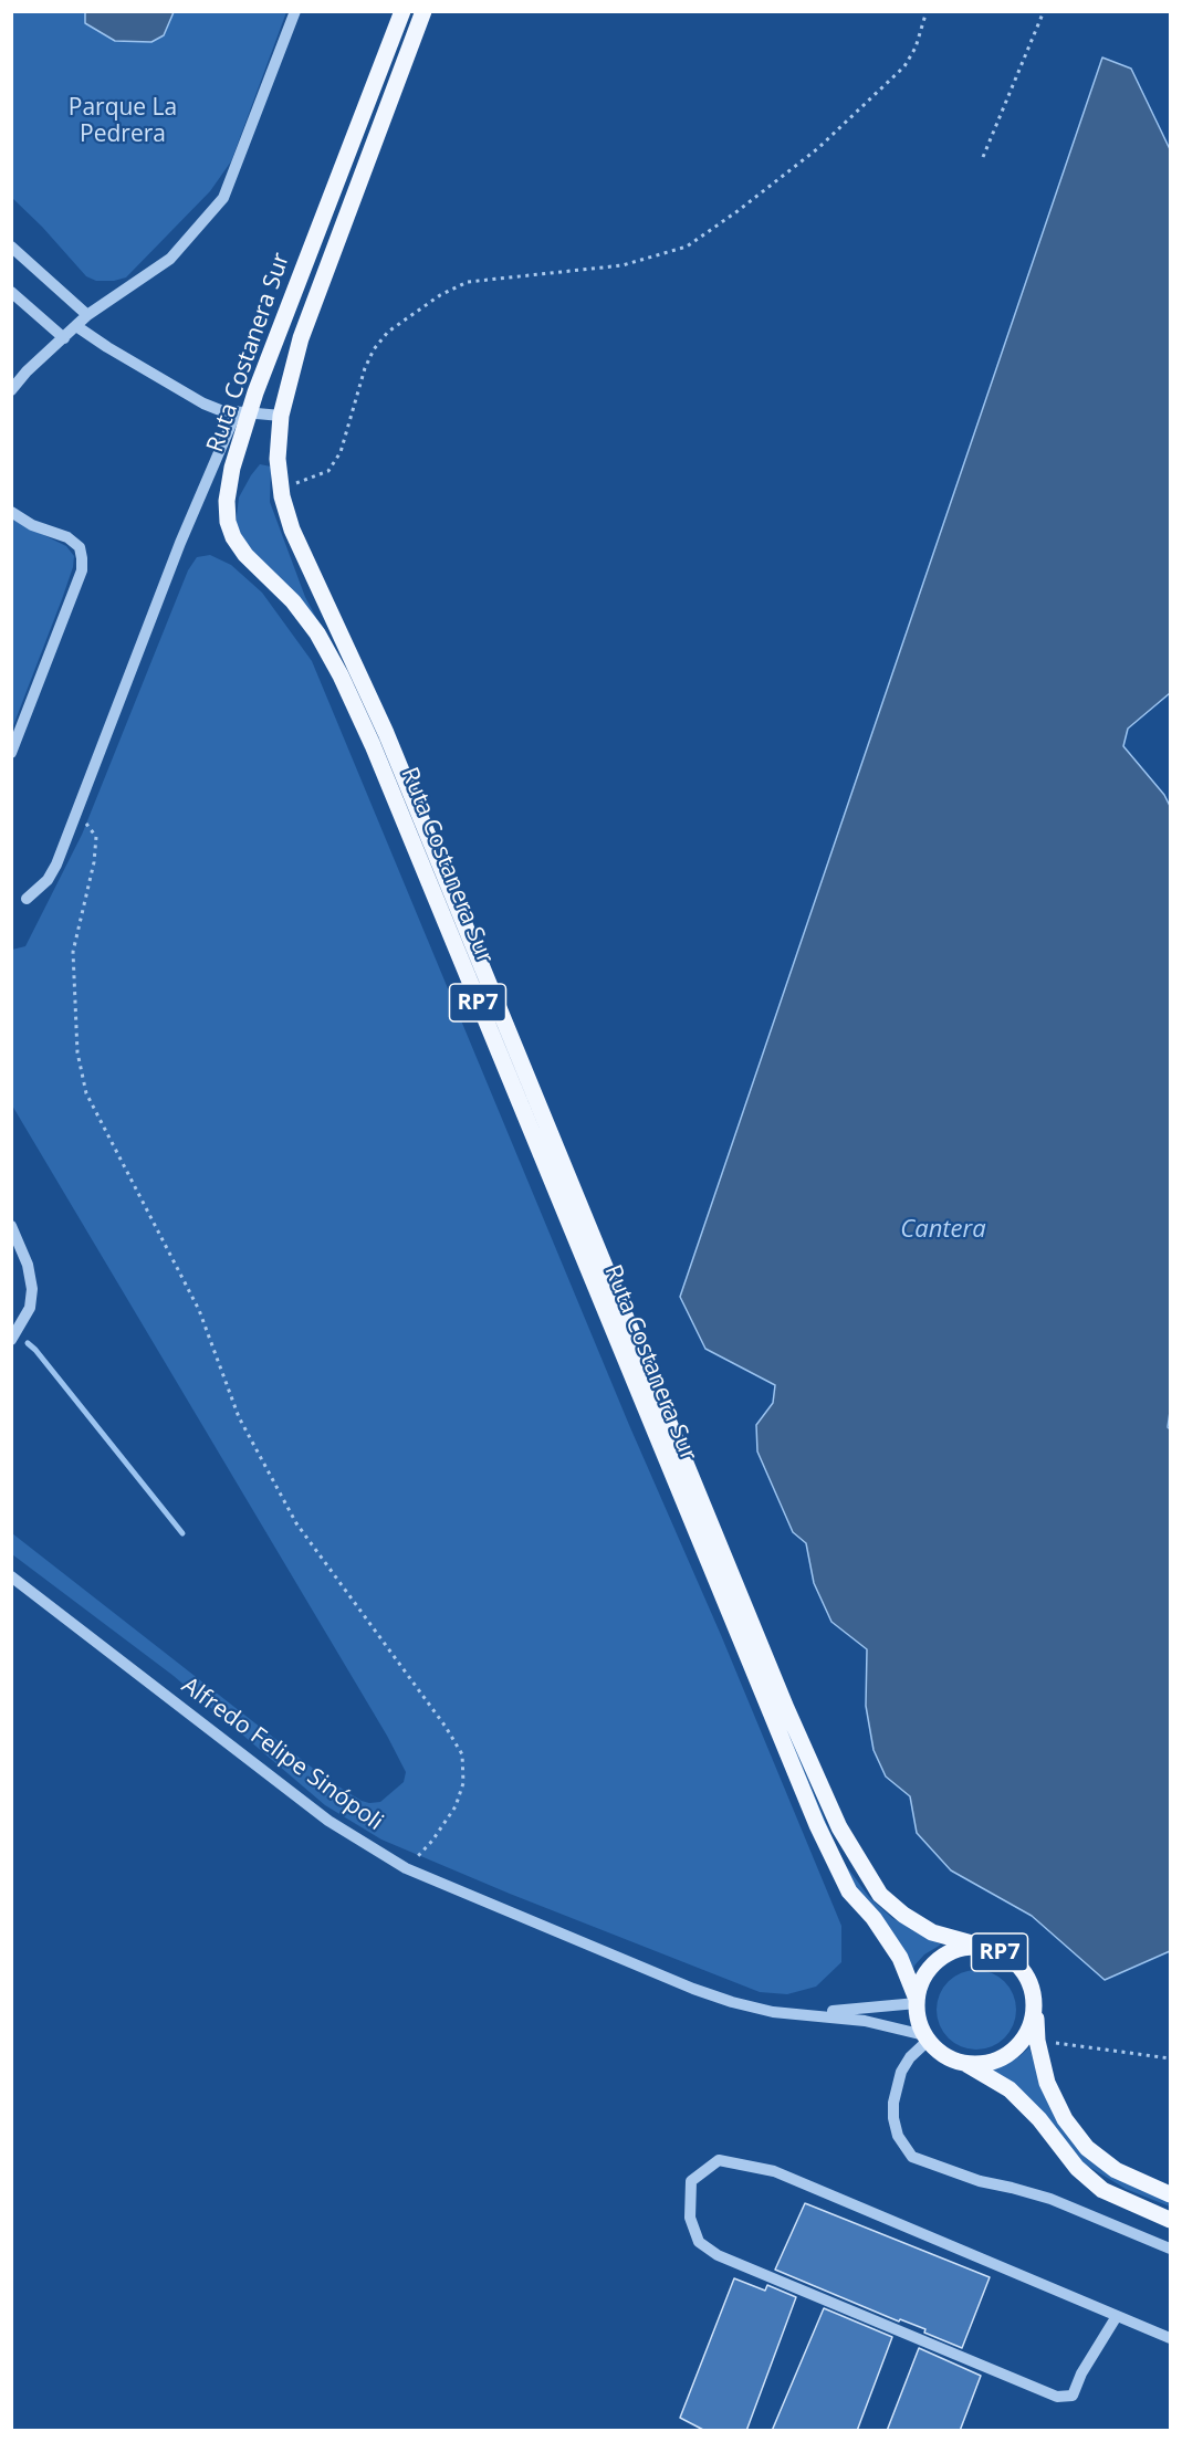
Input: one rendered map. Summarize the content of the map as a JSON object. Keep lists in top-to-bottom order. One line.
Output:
{"streets":{"main road":["Ruta Costanera Sur","RP7"],"street":["Alfredo Felipe Sinópoli"]},"crossings":[["Ruta Costanera Sur","RP7"]],"water":["Cantera"],"parks":["Parque La Pedrera"]}
